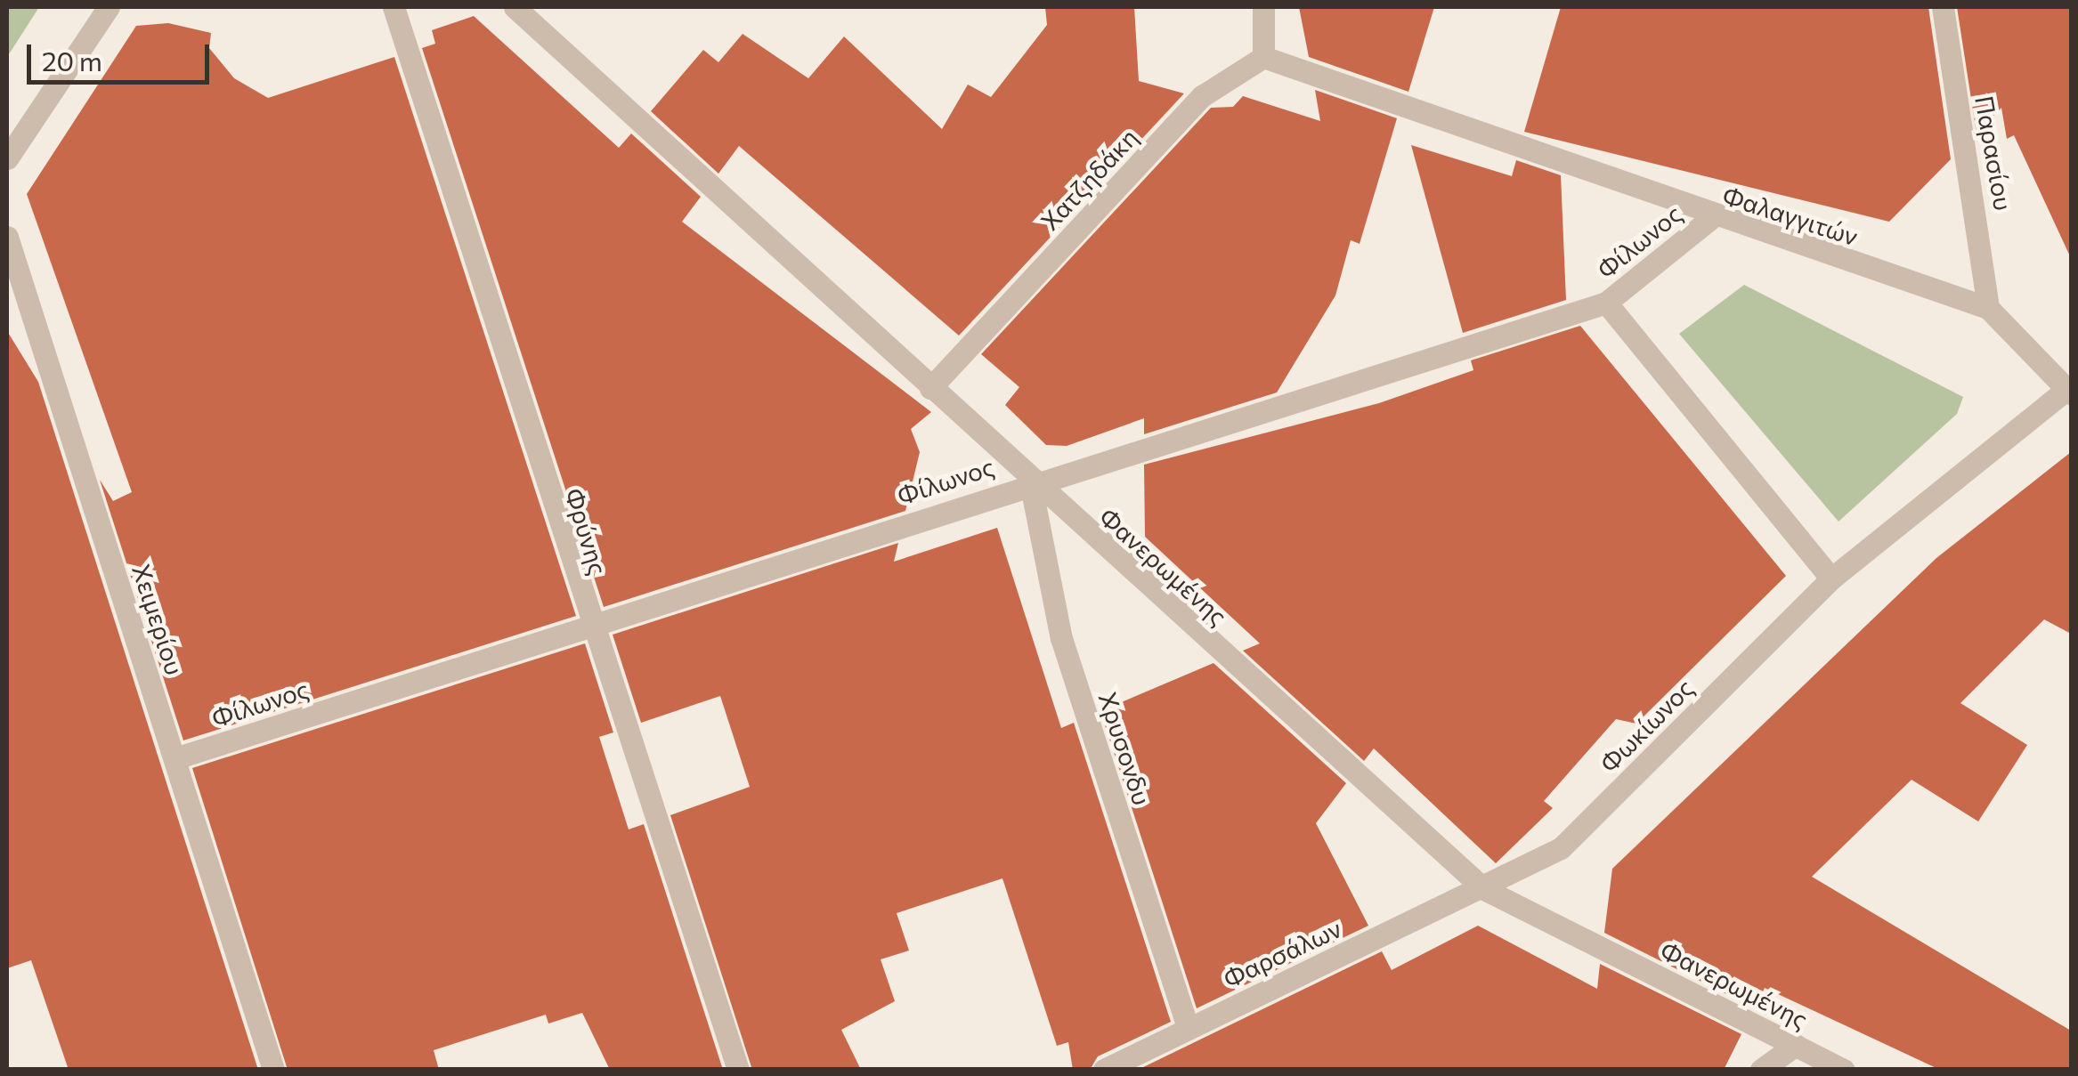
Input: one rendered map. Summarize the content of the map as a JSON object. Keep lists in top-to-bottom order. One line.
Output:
{"streets":{"street":["Παρασίου","Χατζηδάκη","Φαλαγγιτών","Φίλωνος","Φρύνης","Φανερωμένης","Χειμερίου","Φωκίωνος","Χρυσονδυ","Φαρσάλων"]},"crossings":[["Παρασίου","Φαλαγγιτών"],["Χατζηδάκη","Φαλαγγιτών"],["Χατζηδάκη","Φανερωμένης"],["Φαλαγγιτών","Φίλωνος"],["Φαλαγγιτών","Φωκίωνος"],["Φίλωνος","Φρύνης"],["Φίλωνος","Φανερωμένης"],["Φίλωνος","Χειμερίου"],["Φίλωνος","Χρυσονδυ"],["Φανερωμένης","Φωκίωνος"],["Φανερωμένης","Χρυσονδυ"],["Φανερωμένης","Φαρσάλων"],["Φωκίωνος","Φαρσάλων"],["Χρυσονδυ","Φαρσάλων"]],"scale_bar":"20 m"}
